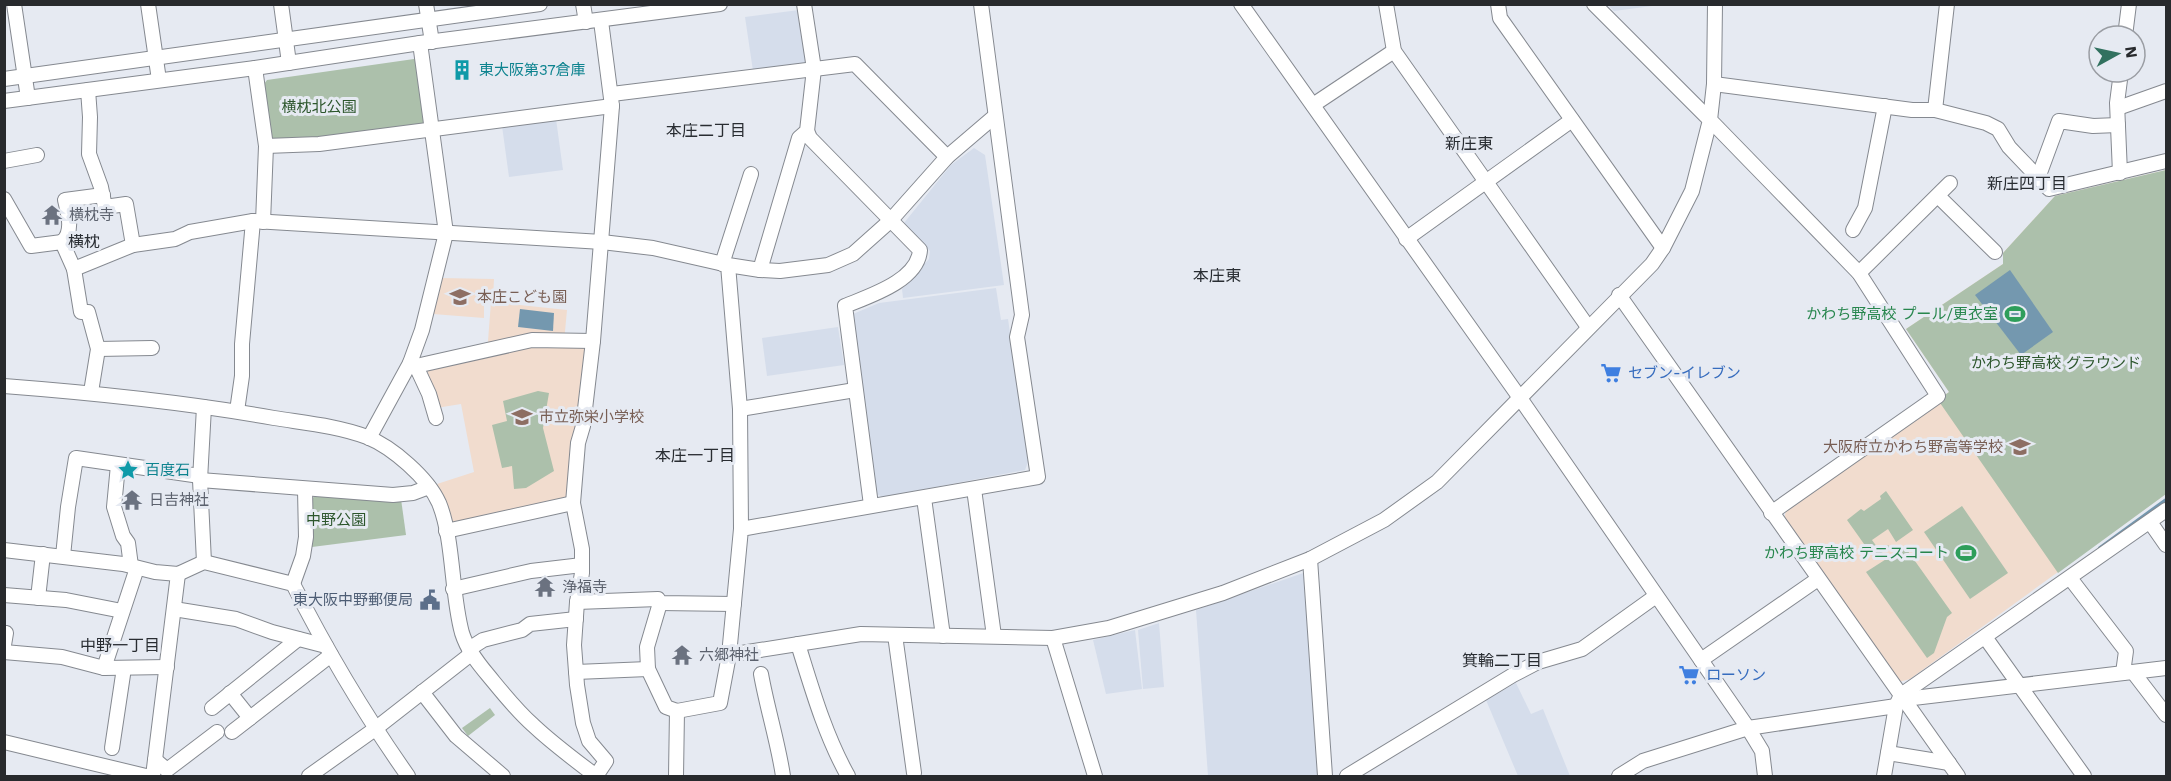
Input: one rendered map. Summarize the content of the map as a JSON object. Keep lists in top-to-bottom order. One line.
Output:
{"districts":["本庄二丁目","新庄東","新庄四丁目","横枕","本庄東","本庄一丁目","中野一丁目","箕輪二丁目"],"parks":["横枕北公園","かわち野高校 グラウンド","中野公園"],"places":{"building":["東大阪第37倉庫"],"temple":["横枕寺","日吉神社","浄福寺","六郷神社"],"school or university":["本庄こども園","市立弥栄小学校","大阪府立かわち野高等学校"],"sports":["かわち野高校 プール/更衣室","かわち野高校 テニスコート"],"supermarket":["セブン-イレブン","ローソン"],"place":["百度石"],"public building":["東大阪中野郵便局"]},"north":"right"}
